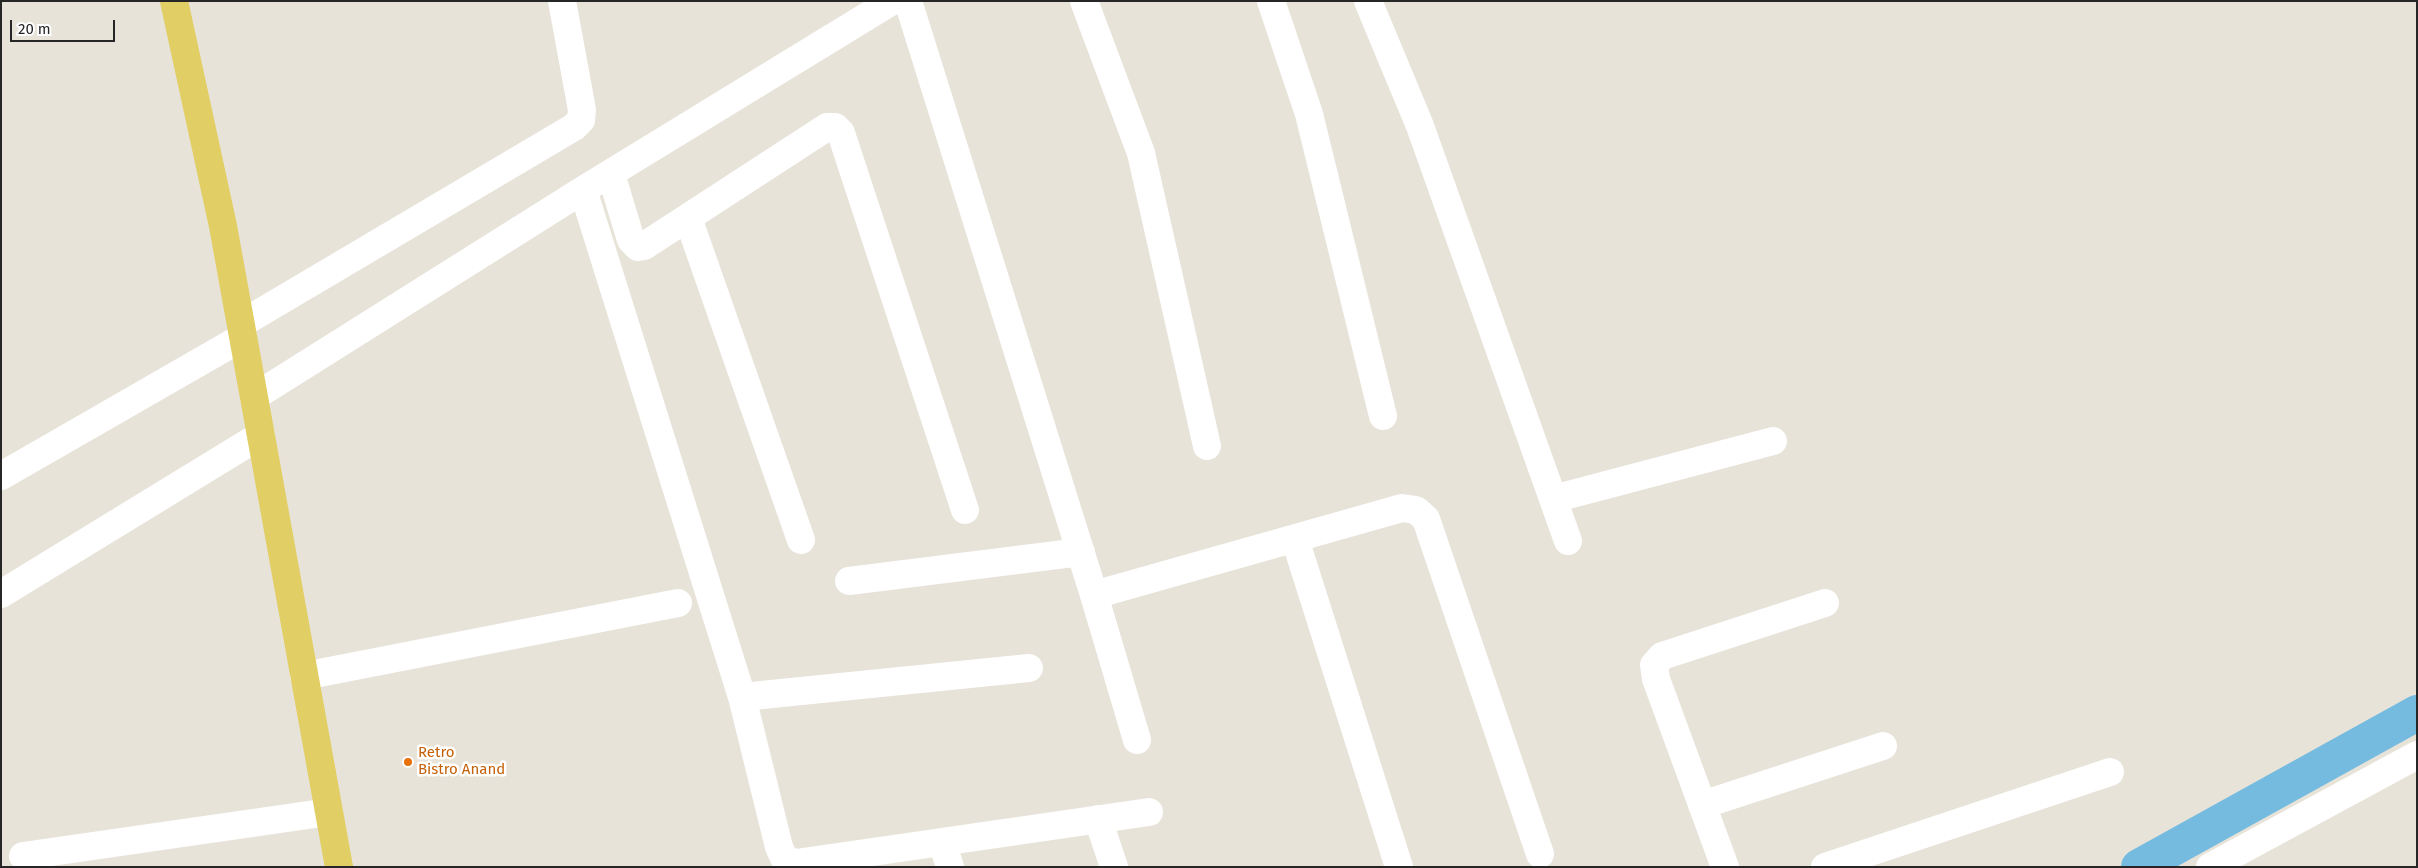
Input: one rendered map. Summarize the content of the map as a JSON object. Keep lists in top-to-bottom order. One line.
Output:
{"places":["Retro Bistro Anand"],"scale_bar":"20 m"}
